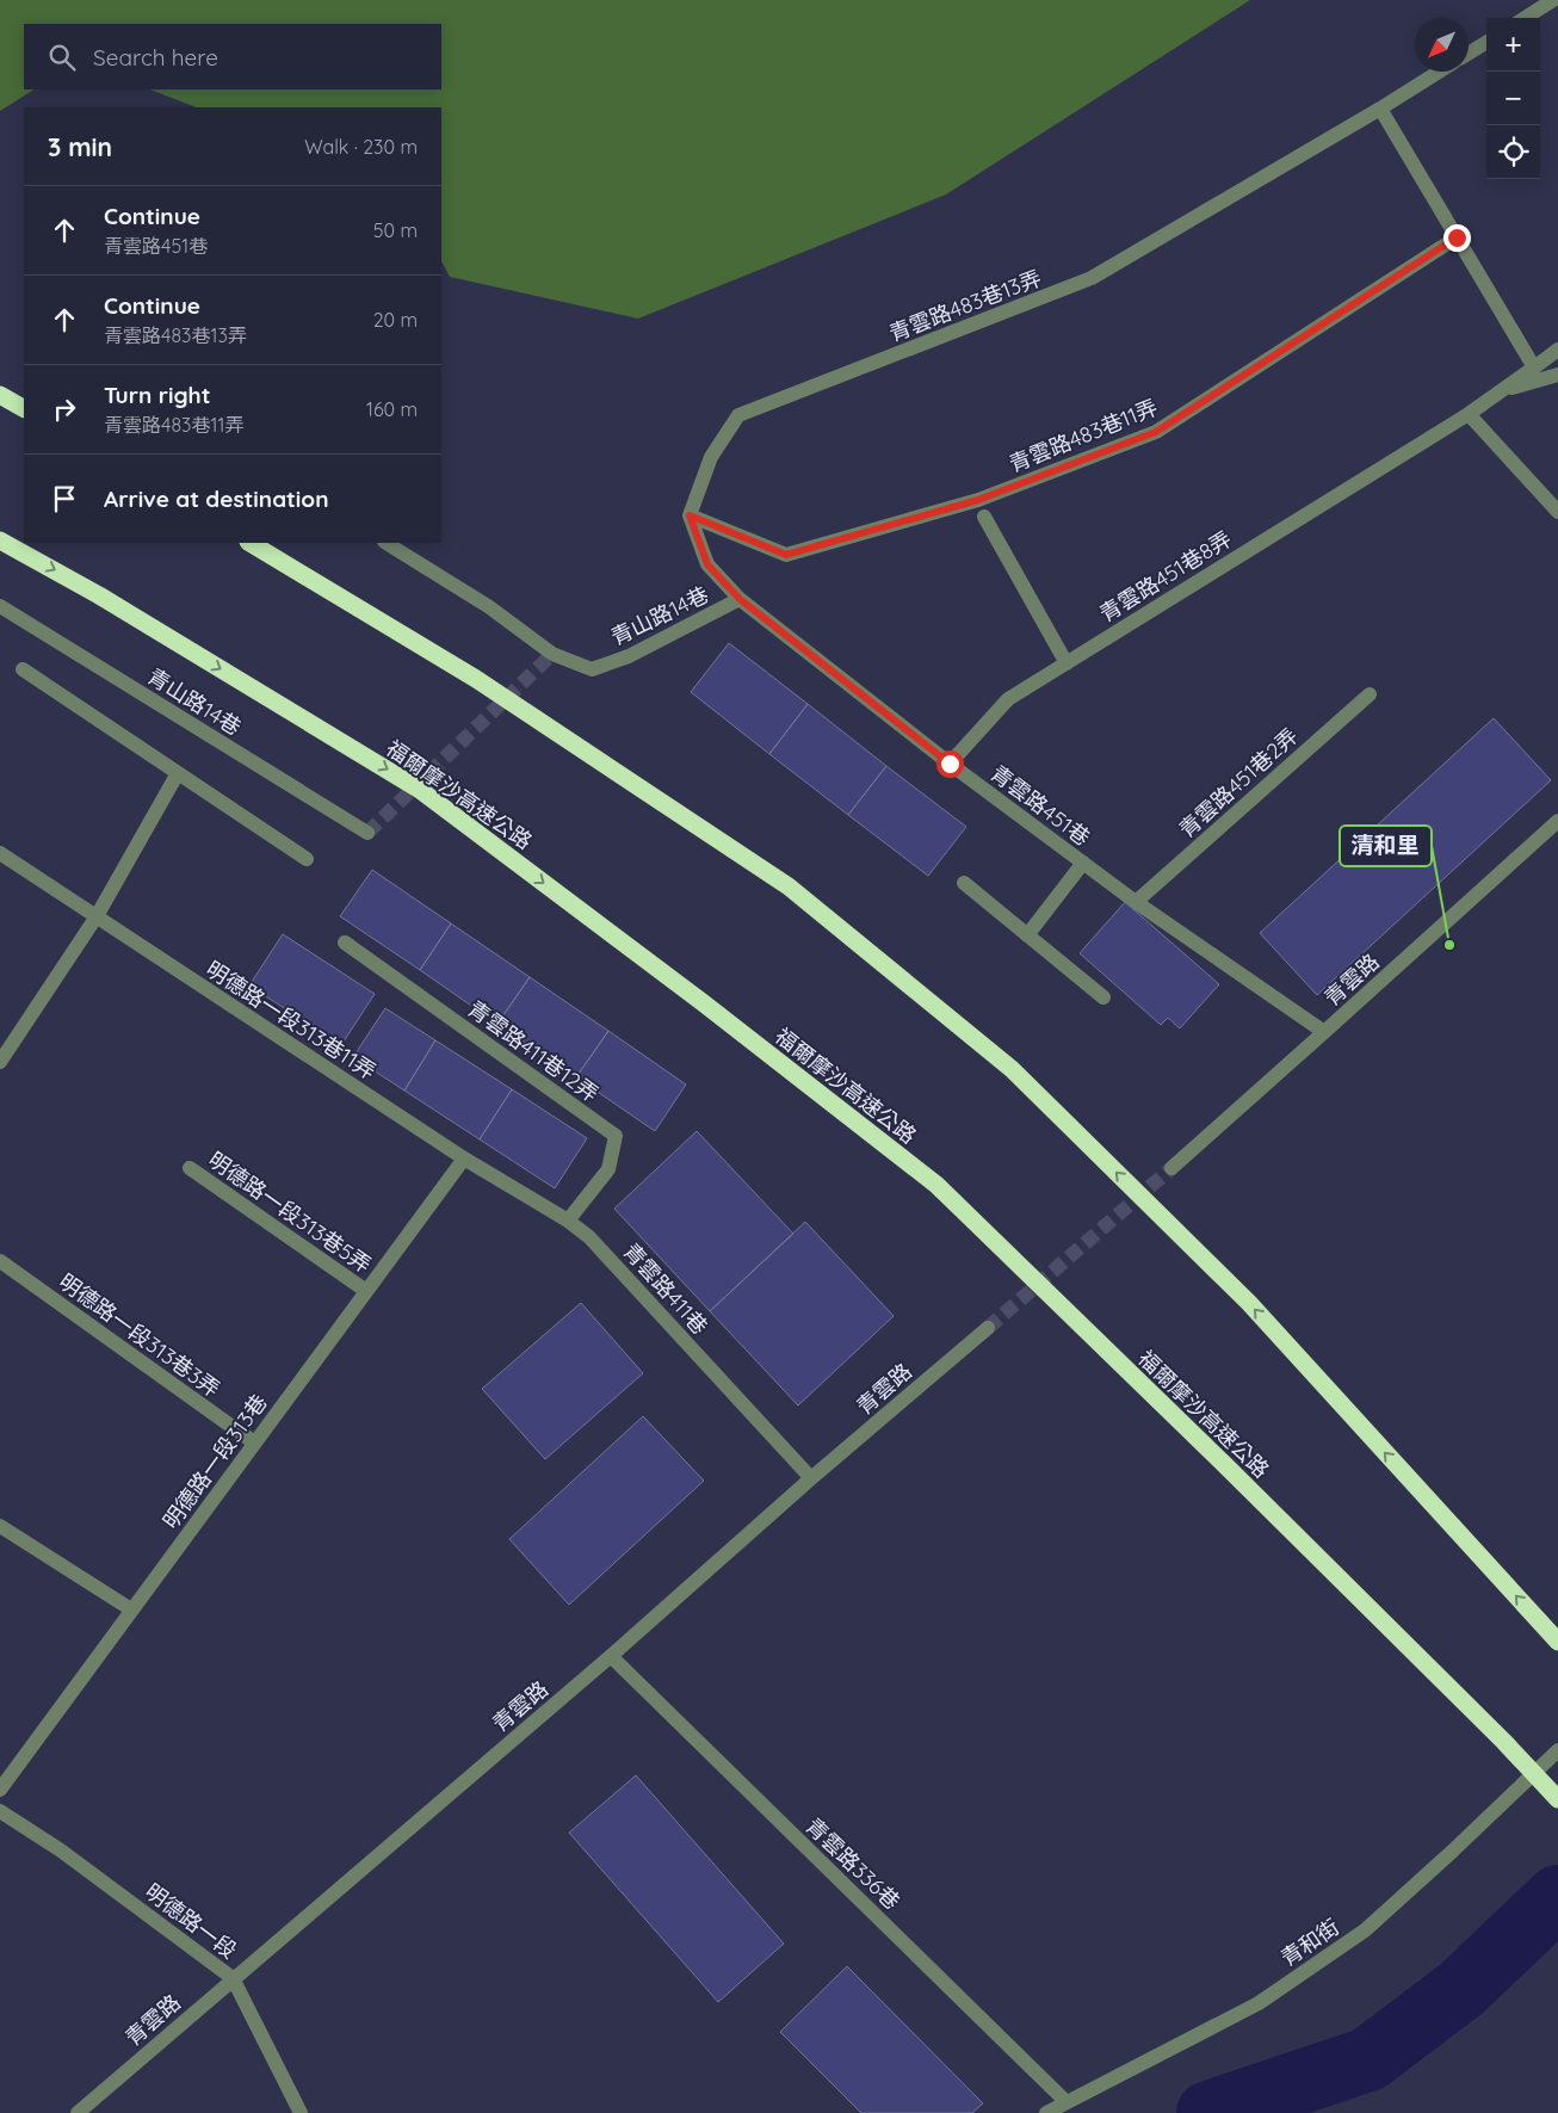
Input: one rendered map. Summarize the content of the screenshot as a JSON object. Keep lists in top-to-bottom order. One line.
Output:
{"streets":{"highway":["福爾摩沙高速公路"],"street":["青雲路483巷13弄","青雲路483巷11弄","青雲路451巷8弄","青山路14巷","青雲路451巷2弄","青雲路451巷","青雲路","明德路一段313巷11弄","青雲路411巷12弄","明德路一段313巷5弄","青雲路411巷","明德路一段313巷3弄","明德路一段313巷","青雲路336巷","明德路一段","青和街"]},"crossings":[["青雲路483巷13弄","青雲路483巷11弄"],["青雲路451巷8弄","青雲路451巷"],["青山路14巷","青雲路451巷"],["青雲路451巷2弄","青雲路451巷"],["青雲路451巷","青雲路"],["青雲路","青雲路411巷"],["青雲路","青雲路336巷"],["青雲路","明德路一段"],["明德路一段313巷11弄","青雲路411巷"],["明德路一段313巷11弄","明德路一段313巷"],["青雲路411巷12弄","青雲路411巷"],["明德路一段313巷5弄","明德路一段313巷"],["青雲路411巷","明德路一段313巷"],["明德路一段313巷3弄","明德路一段313巷"],["青雲路336巷","青和街"]],"places":["清和里"],"north":"bottom left","page":{"map_buttons":["+","−"],"search":"Search here","heading":["3 min","Walk · 230 m"],"list":[["Continue","青雲路451巷","50 m"],["Continue","青雲路483巷13弄","20 m"],["Turn right","青雲路483巷11弄","160 m"],"Arrive at destination"]}}
